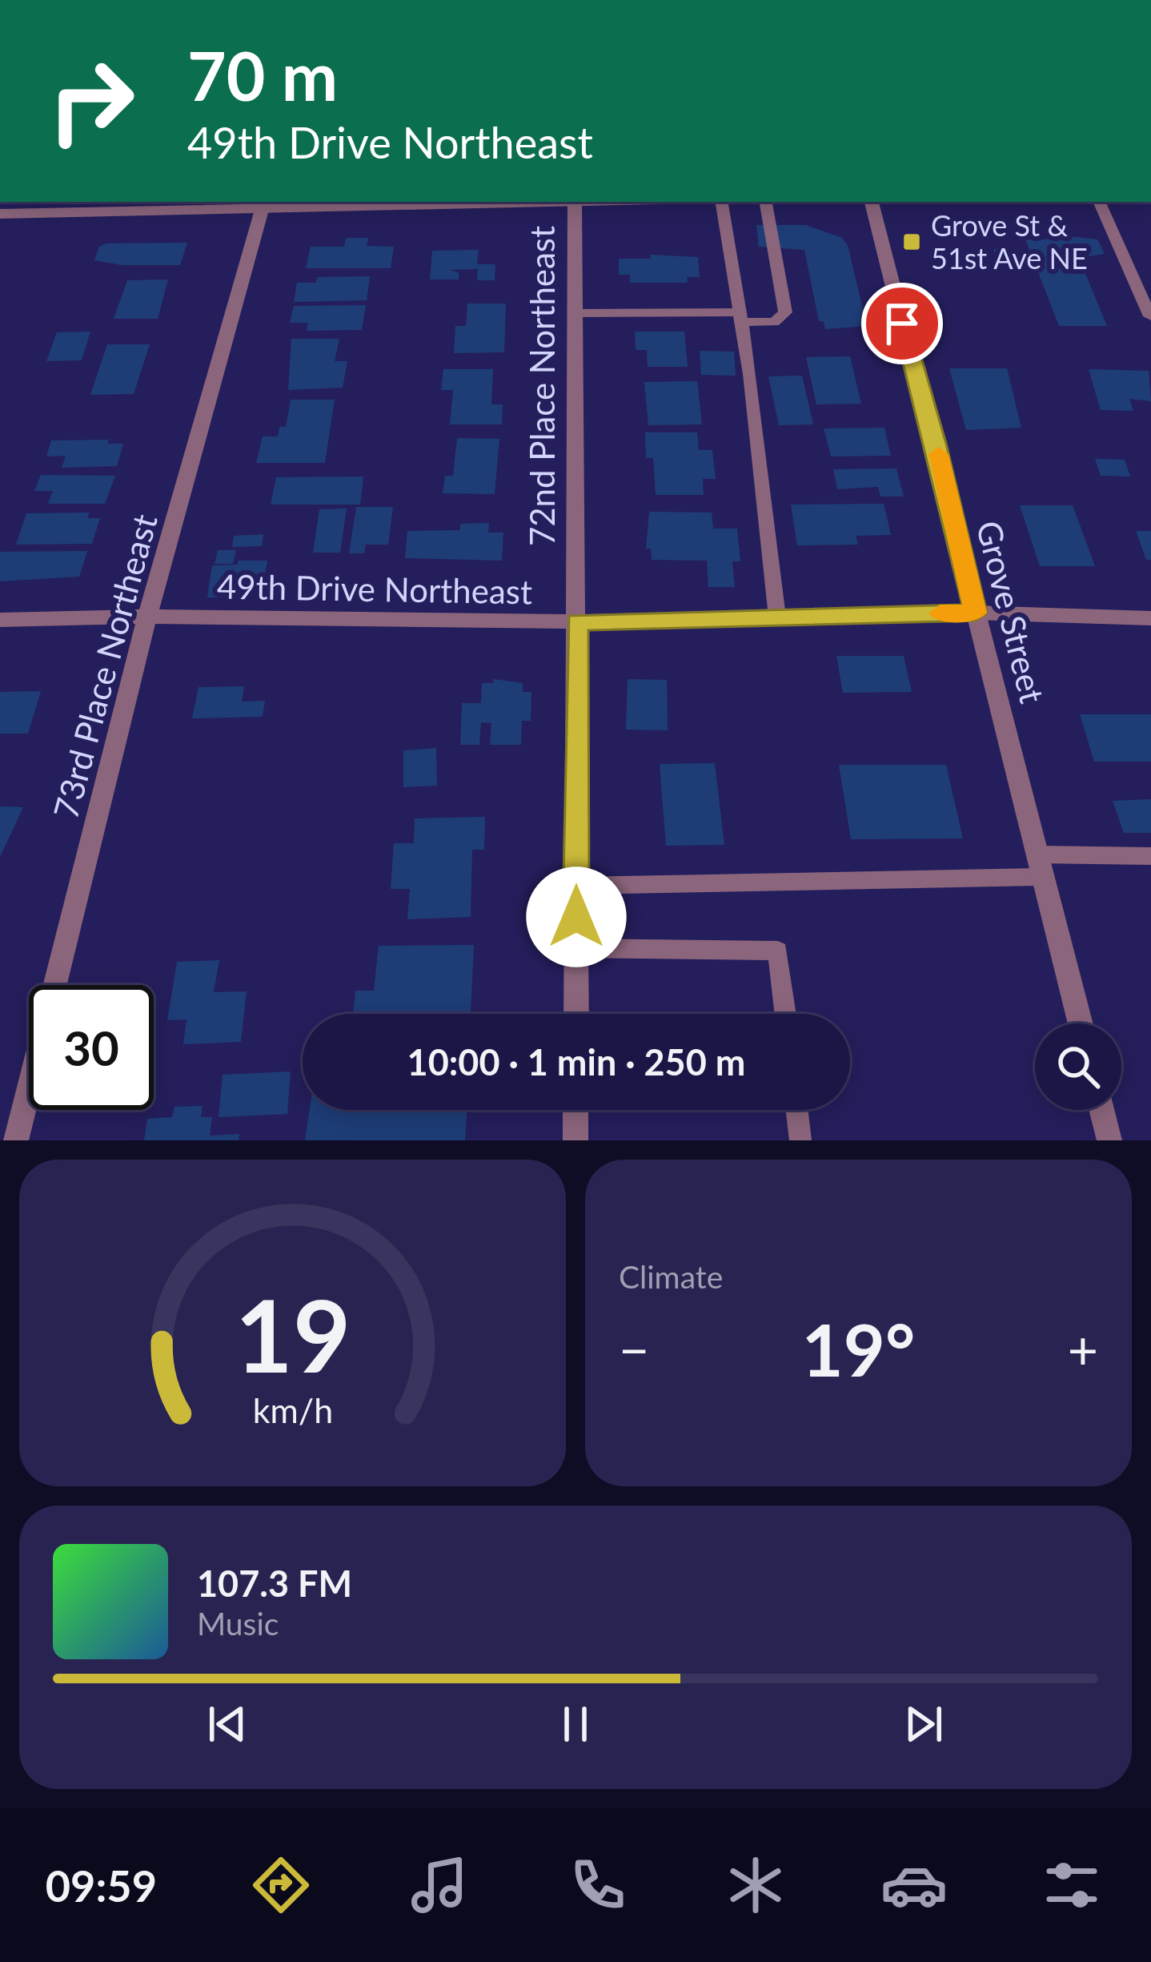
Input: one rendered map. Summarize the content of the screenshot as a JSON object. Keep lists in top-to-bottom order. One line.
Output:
{"streets":{"street":["72nd Place Northeast","49th Drive Northeast","Grove Street","73rd Place Northeast"]},"crossings":[["72nd Place Northeast","49th Drive Northeast"],["49th Drive Northeast","Grove Street"],["49th Drive Northeast","73rd Place Northeast"]],"places":{"transit":["Grove St & 51st Ave NE"]},"page":{"turn":["70 m","49th Drive Northeast"],"limit":"30","trip":"10:00 · 1 min · 250 m","tile":"Climate","heat":["−","19°","+"],"song":["107.3 FM","Music"],"tabs":"09:59","gauge":["19","km/h"]}}
